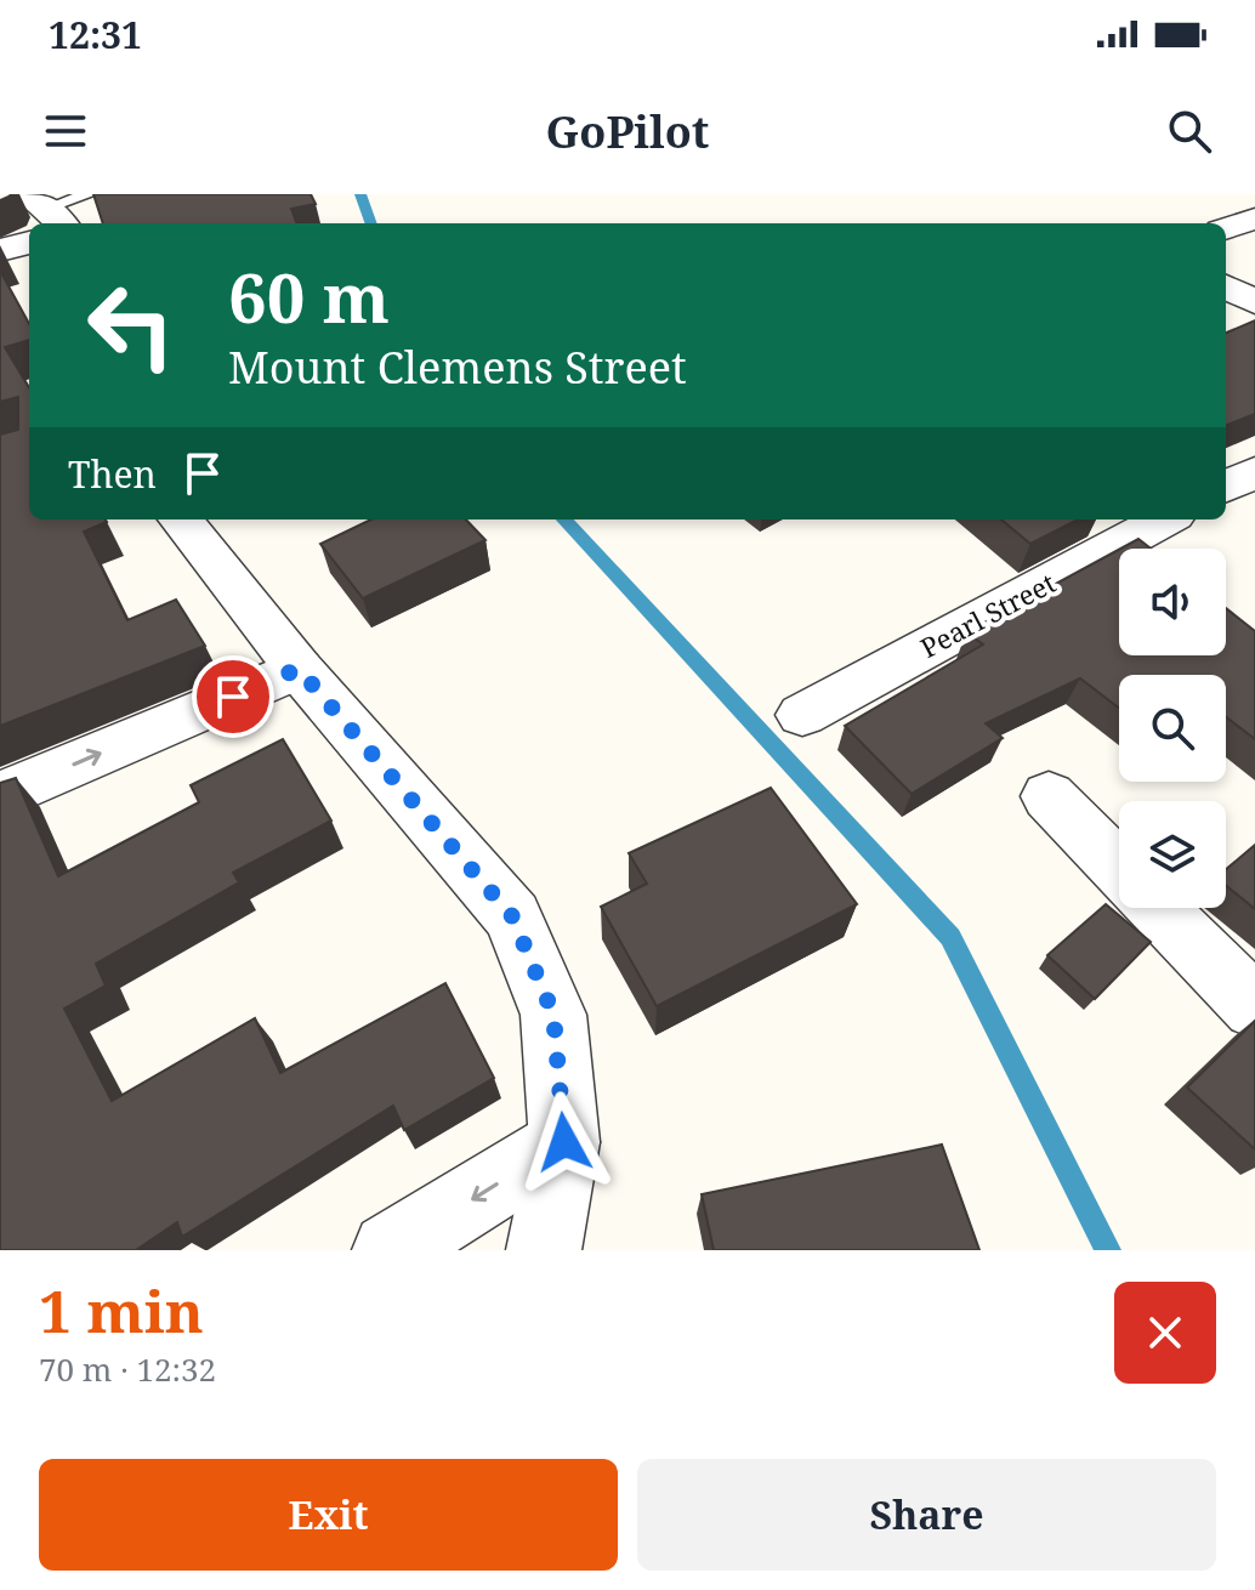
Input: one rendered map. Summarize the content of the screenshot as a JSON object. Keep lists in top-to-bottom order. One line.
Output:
{"streets":{"street":["Pearl Street"]},"page":{"status":"12:31","header":"GoPilot","turn":["60 m","Mount Clemens Street"],"then":"Then","heading":["1 min","70 m · 12:32"],"buttons":["Exit","Share"]}}
